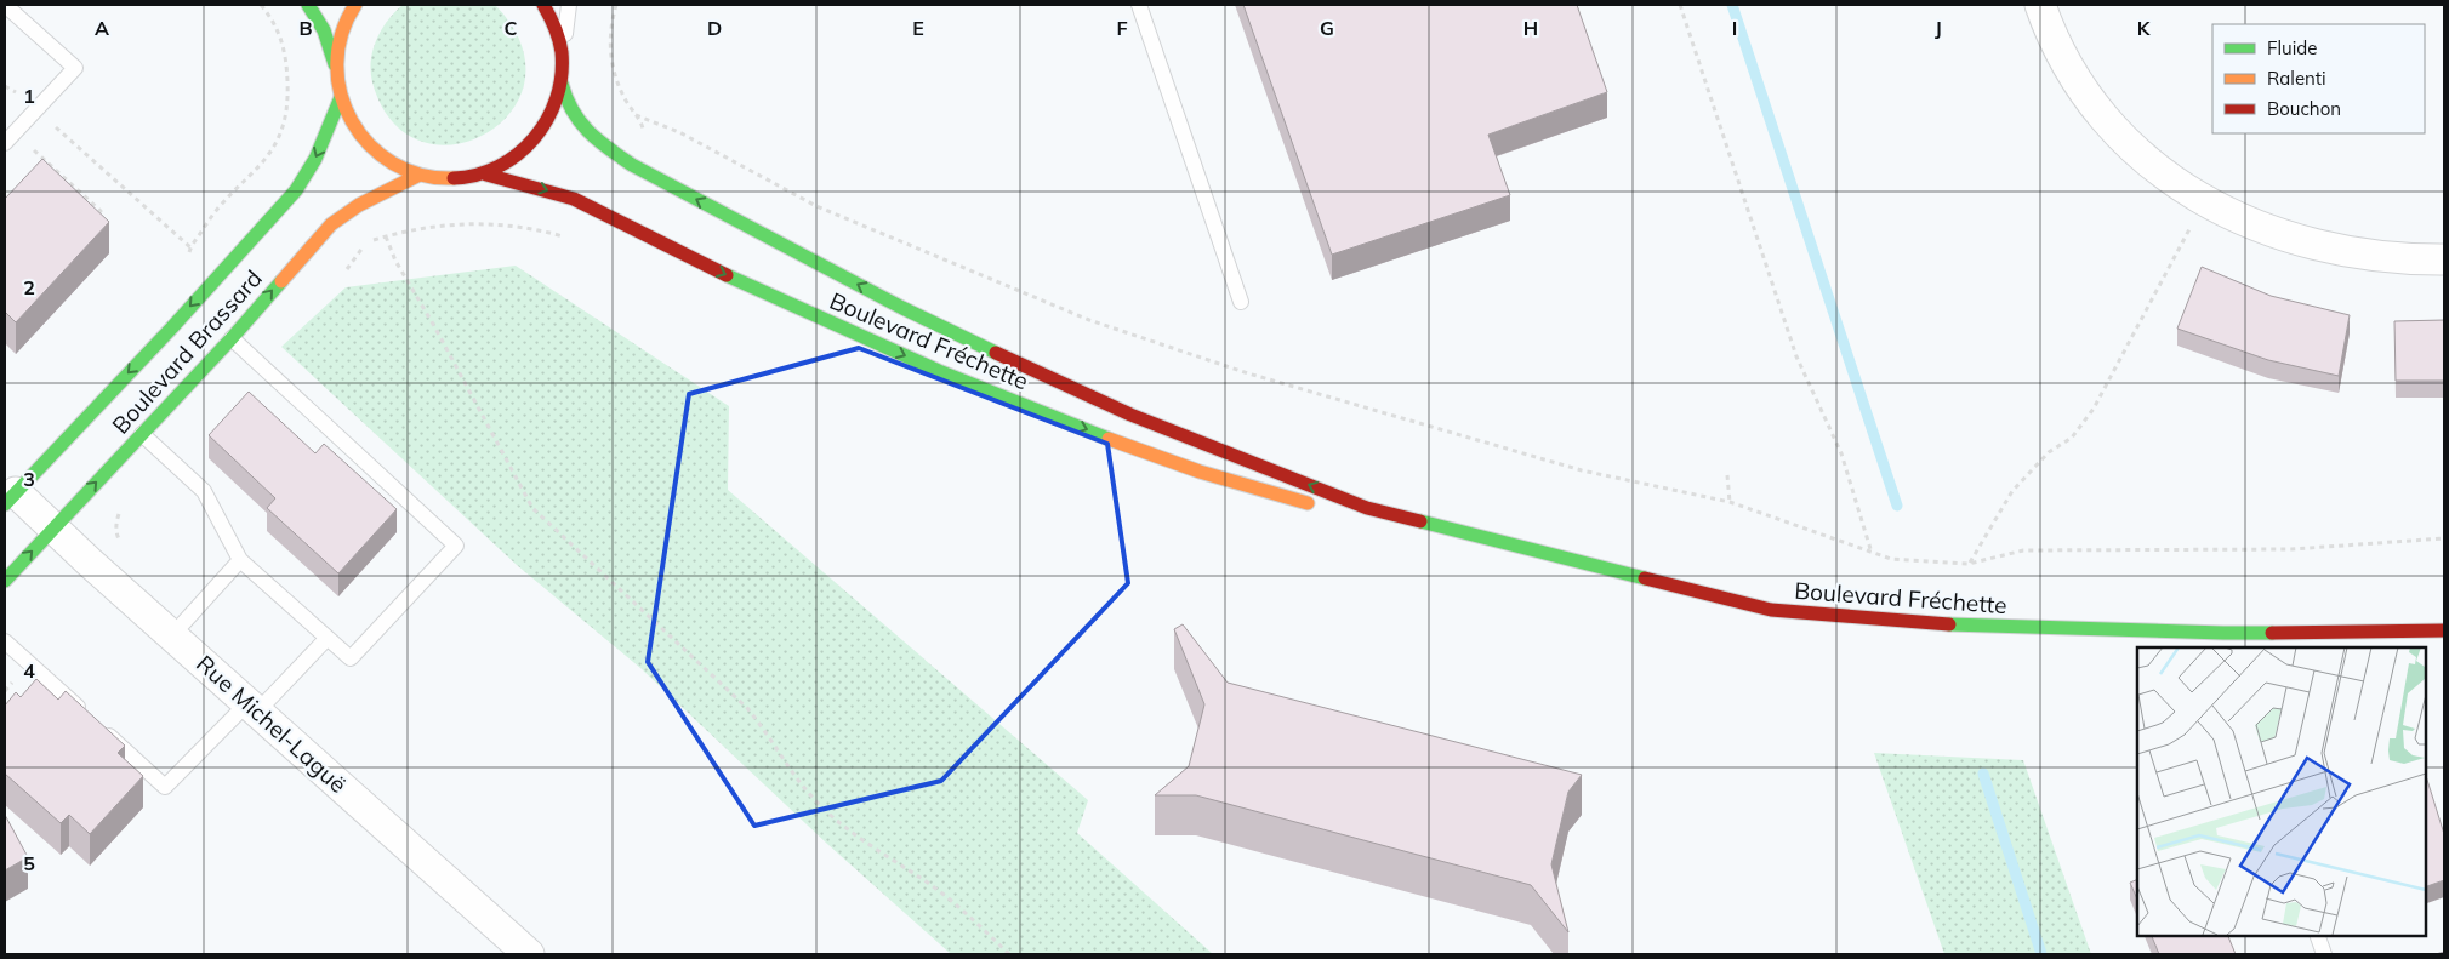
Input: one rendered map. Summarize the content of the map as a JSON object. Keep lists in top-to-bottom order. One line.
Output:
{"streets":{"main road":["Boulevard Fréchette","Boulevard Brassard"],"street":["Rue Michel-Laguë"]},"crossings":[["Boulevard Brassard","Rue Michel-Laguë"]],"legend":["Fluide","Ralenti","Bouchon"],"grid":{"columns":["A","B","C","D","E","F","G","H","I","J","K"],"rows":["1","2","3","4","5"]}}
